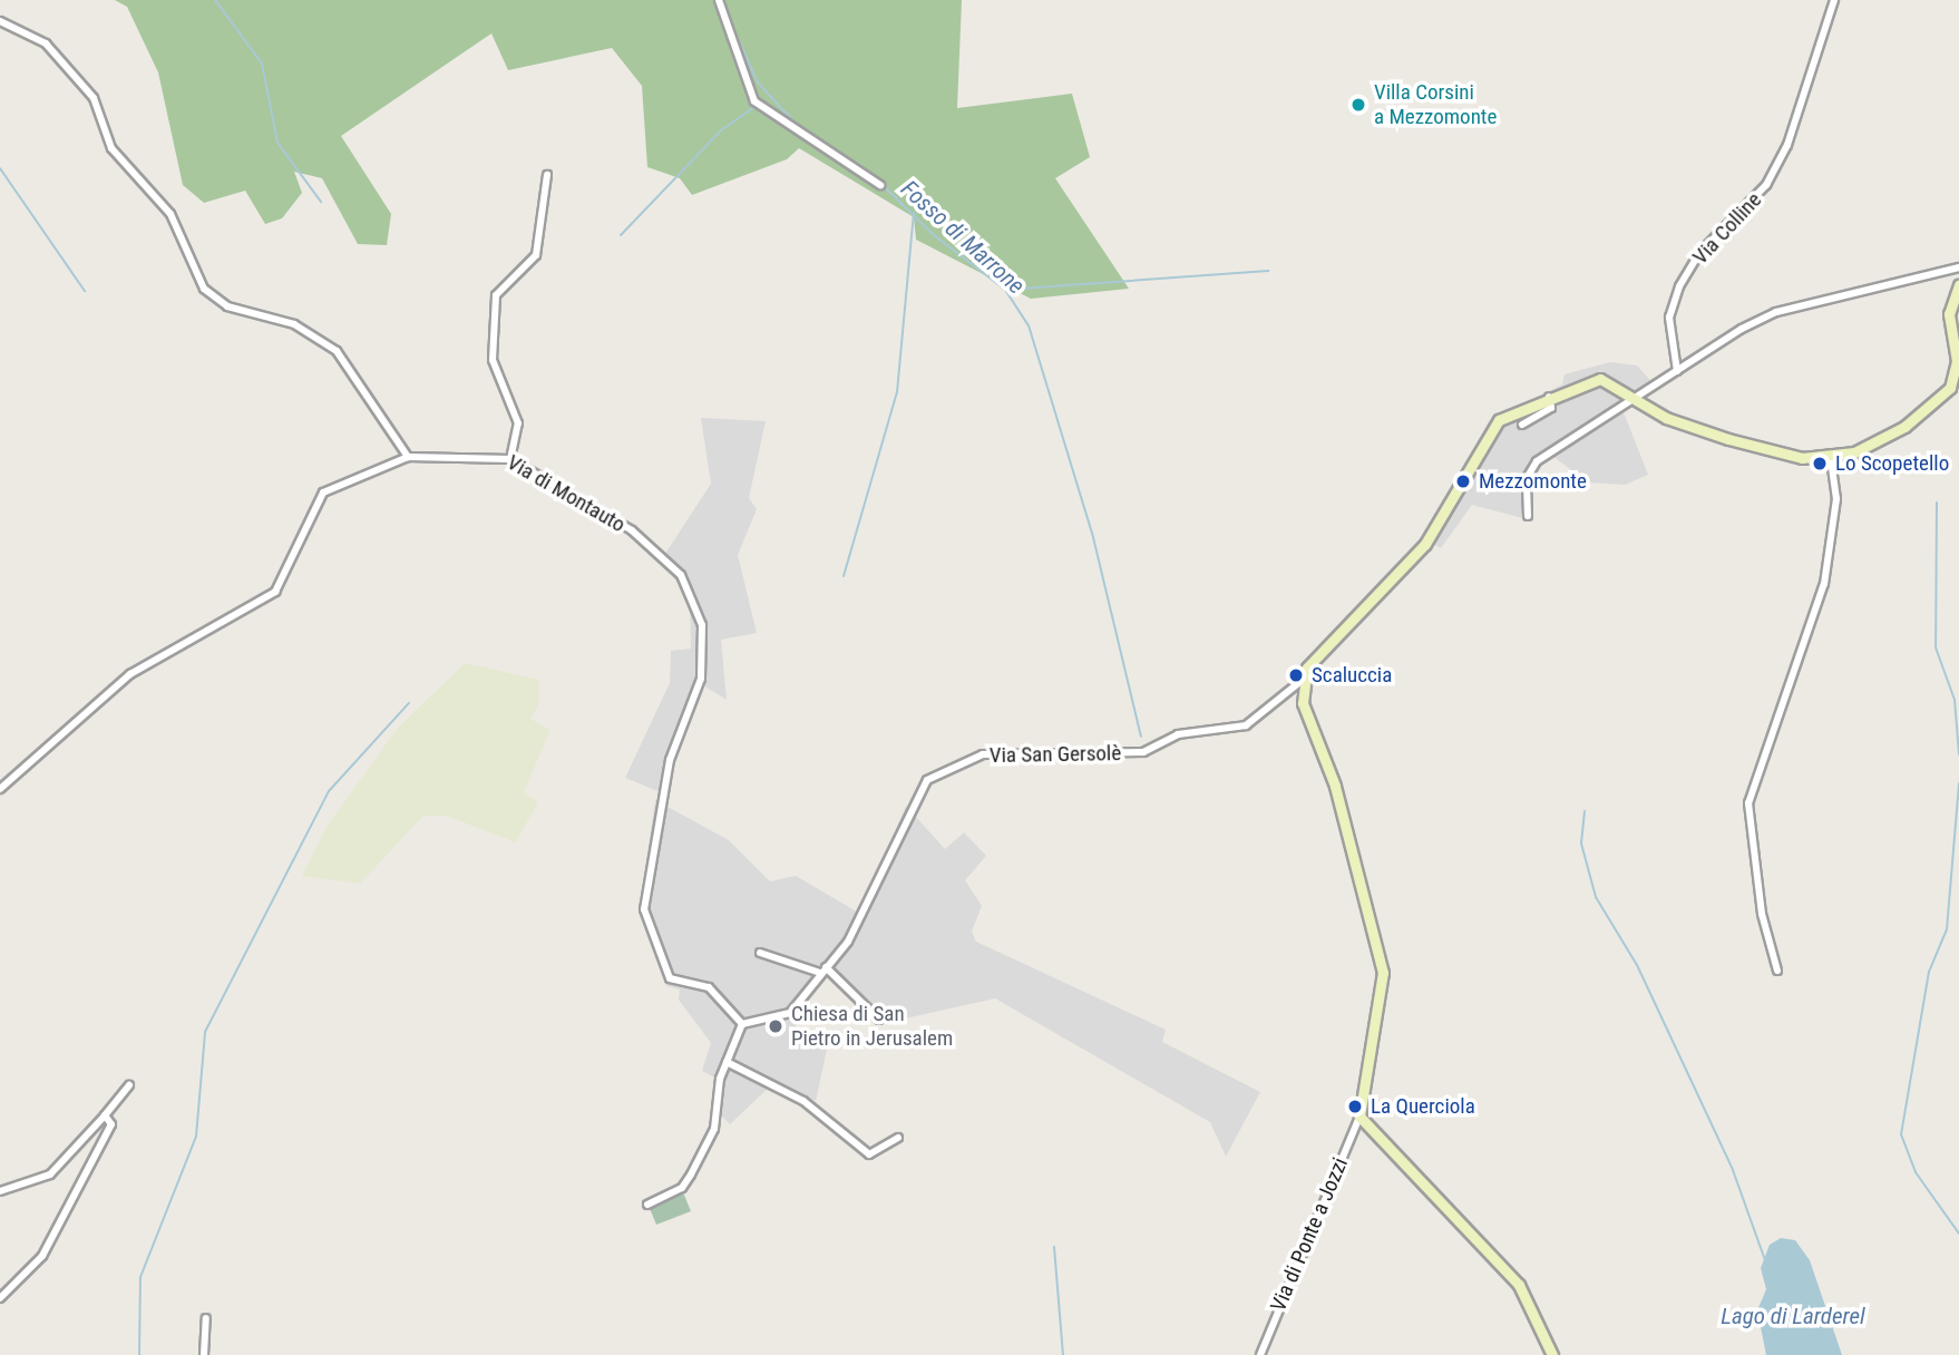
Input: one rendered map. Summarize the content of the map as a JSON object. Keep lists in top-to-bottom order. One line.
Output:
{"streets":{"street":["Via Colline","Via di Montauto","Via San Gersolè","Via di Ponte a Jozzi"]},"crossings":[["Via di Montauto","Via San Gersolè"]],"water":["Fosso di Marrone","Lago di Larderel"],"places":["Villa Corsini a Mezzomonte","Lo Scopetello","Mezzomonte","Scaluccia","Chiesa di San Pietro in Jerusalem","La Querciola"]}
